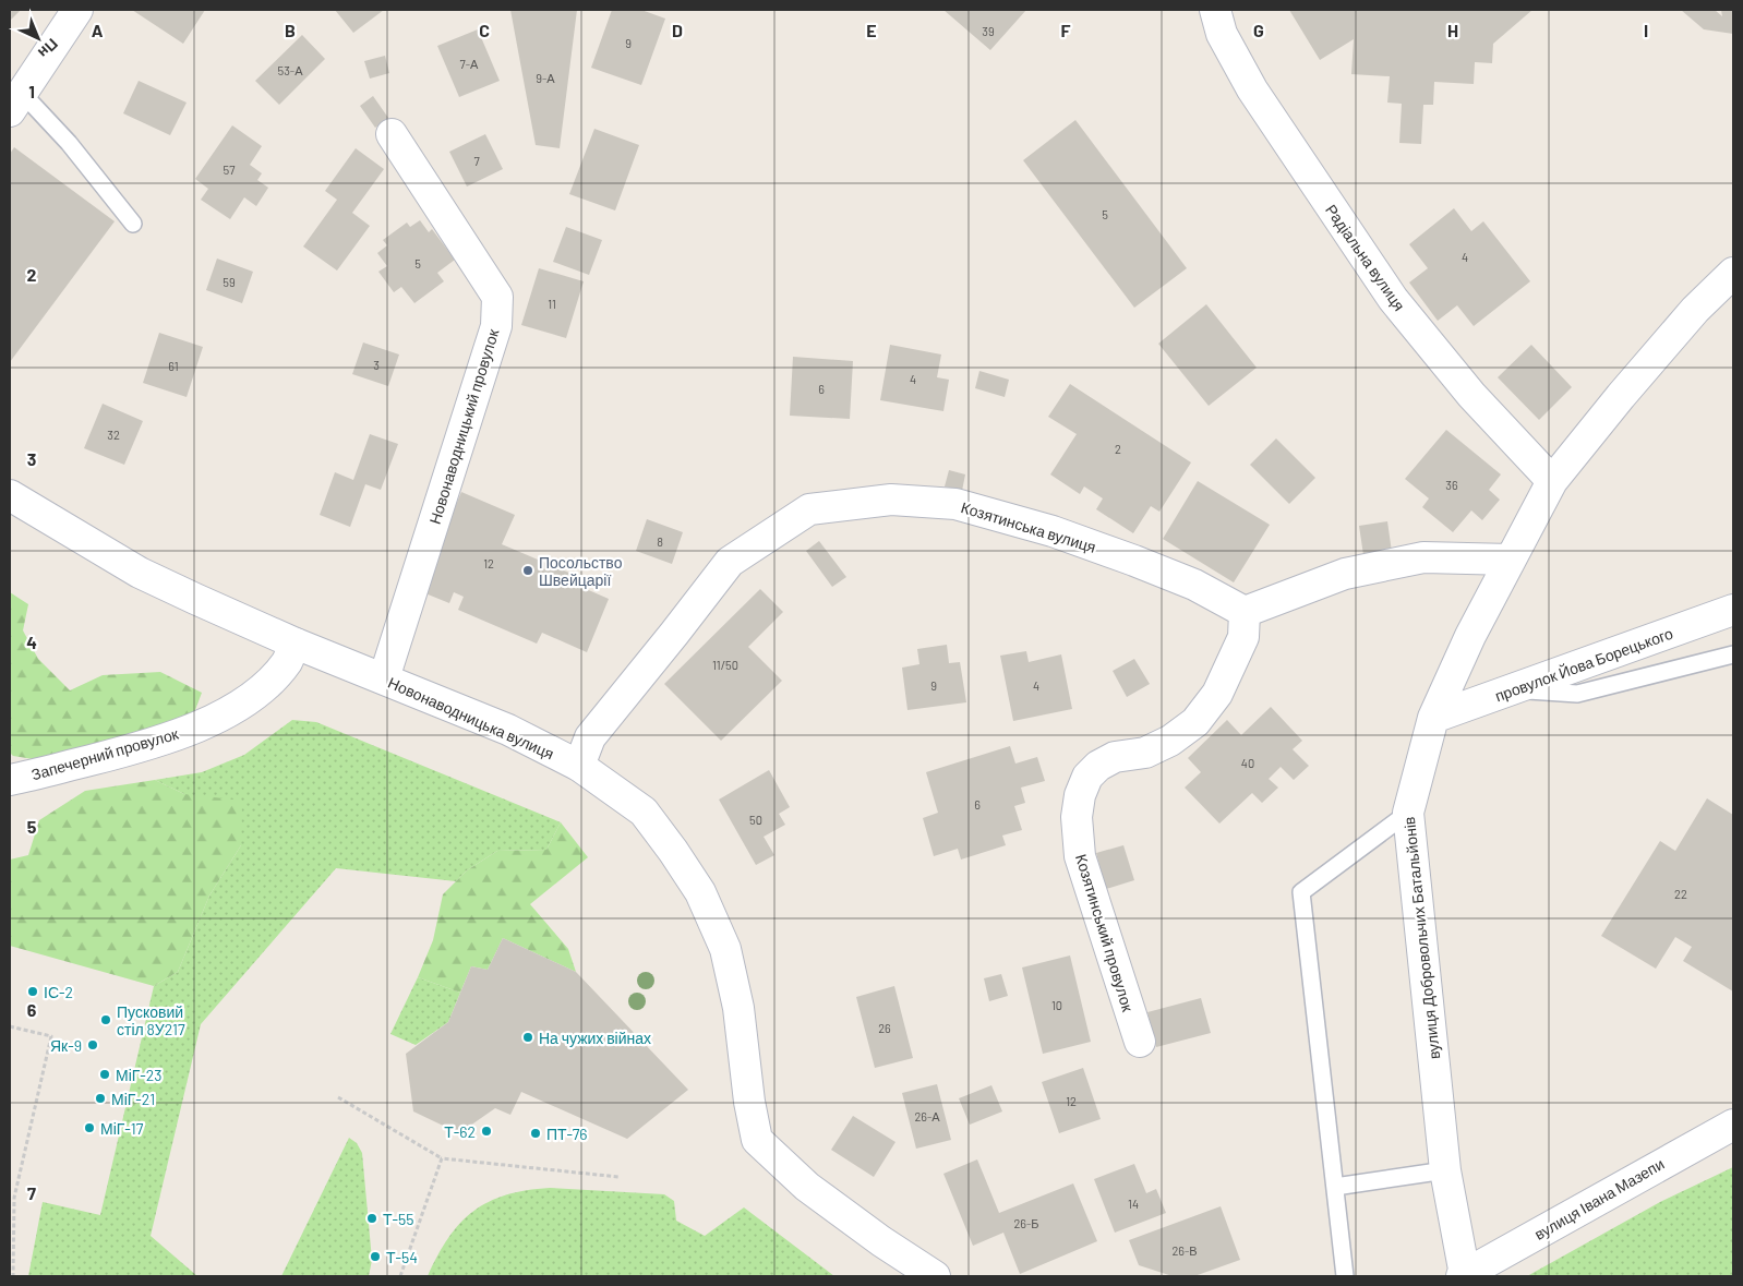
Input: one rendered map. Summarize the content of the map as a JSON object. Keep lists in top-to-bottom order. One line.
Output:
{"streets":{"street":["Радіальна вулиця","Новонаводницький провулок","Козятинська вулиця","провулок Йова Борецького","Новонаводницька вулиця","Запечерний провулок","Козятинський провулок","вулиця Добровольчих Батальйонів","вулиця Івана Мазепи"]},"crossings":[["Радіальна вулиця","вулиця Добровольчих Батальйонів"],["Новонаводницький провулок","Новонаводницька вулиця"],["Козятинська вулиця","Новонаводницька вулиця"],["Козятинська вулиця","Козятинський провулок"],["провулок Йова Борецького","вулиця Добровольчих Батальйонів"],["Новонаводницька вулиця","Запечерний провулок"],["вулиця Добровольчих Батальйонів","вулиця Івана Мазепи"]],"places":["Посольство Швейцарії","ІС-2","Пусковий стіл 8У217","На чужих війнах","Як-9","МіГ-23","МіГ-21","МіГ-17","Т-62","ПТ-76","Т-55","Т-54"],"house_numbers":["39","9","7-А","53-А","9-А","7","57","5","4","5","59","11","3","61","4","6","32","2","36","8","12","11/50","9","4","40","6","50","22","10","26","12","26-А","14","26-Б","26-В"],"north":"bottom right","grid":{"columns":["A","B","C","D","E","F","G","H","I"],"rows":["1","2","3","4","5","6","7"]}}
